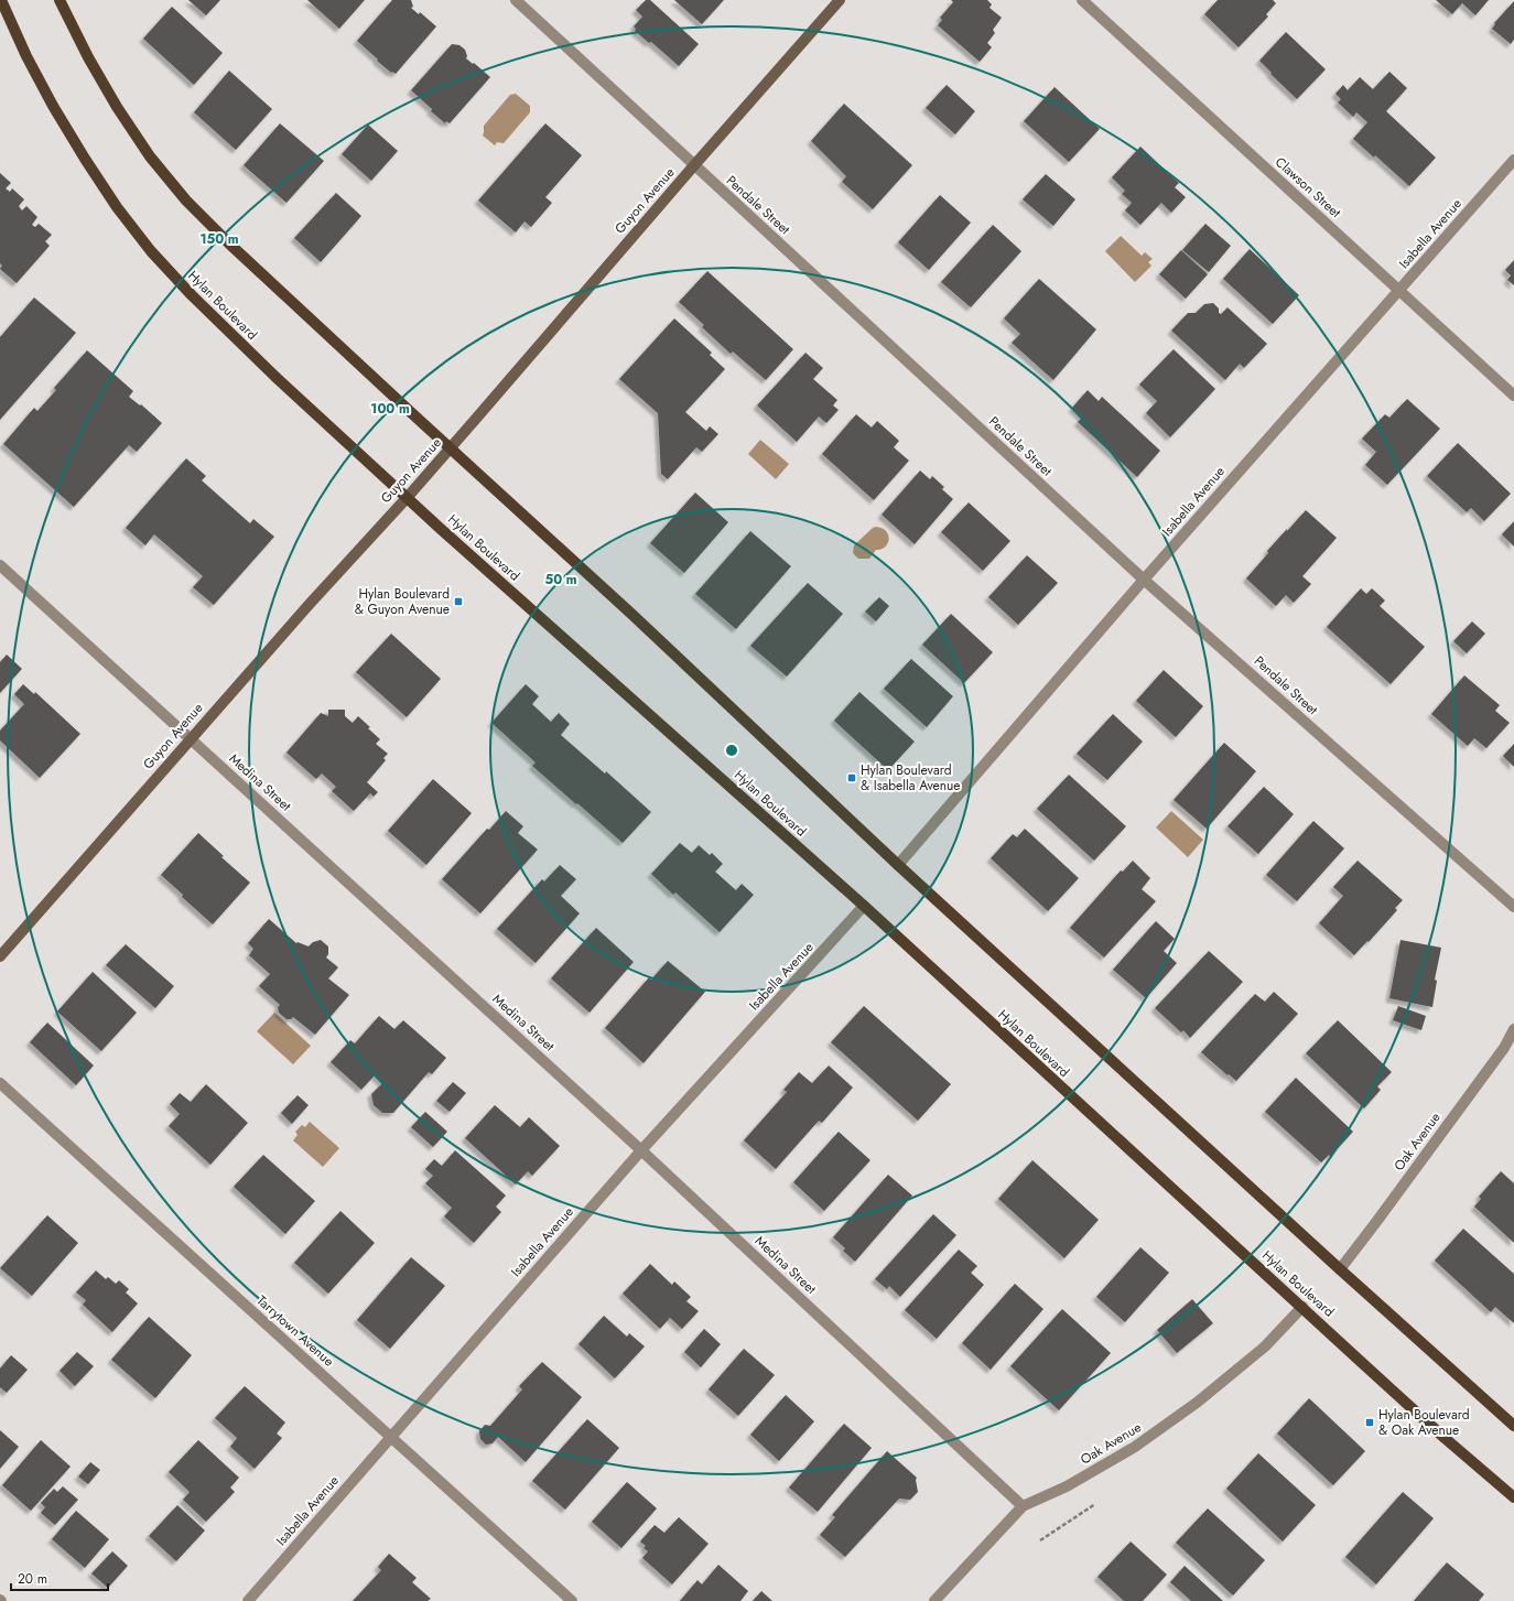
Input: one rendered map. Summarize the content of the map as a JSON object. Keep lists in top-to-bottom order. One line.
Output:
{"streets":{"main road":["Hylan Boulevard"],"street":["Clawson Street","Guyon Avenue","Pendale Street","Isabella Avenue","Medina Street","Oak Avenue","Tarrytown Avenue"]},"crossings":[["Clawson Street","Isabella Avenue"],["Guyon Avenue","Pendale Street"],["Guyon Avenue","Hylan Boulevard"],["Guyon Avenue","Medina Street"],["Pendale Street","Isabella Avenue"],["Isabella Avenue","Hylan Boulevard"],["Isabella Avenue","Medina Street"],["Isabella Avenue","Tarrytown Avenue"],["Hylan Boulevard","Oak Avenue"],["Medina Street","Oak Avenue"]],"places":{"transit":["Hylan Boulevard & Guyon Avenue","Hylan Boulevard & Isabella Avenue","Hylan Boulevard & Oak Avenue"]},"scale_bar":"20 m","rings":["150 m","100 m","50 m"]}
